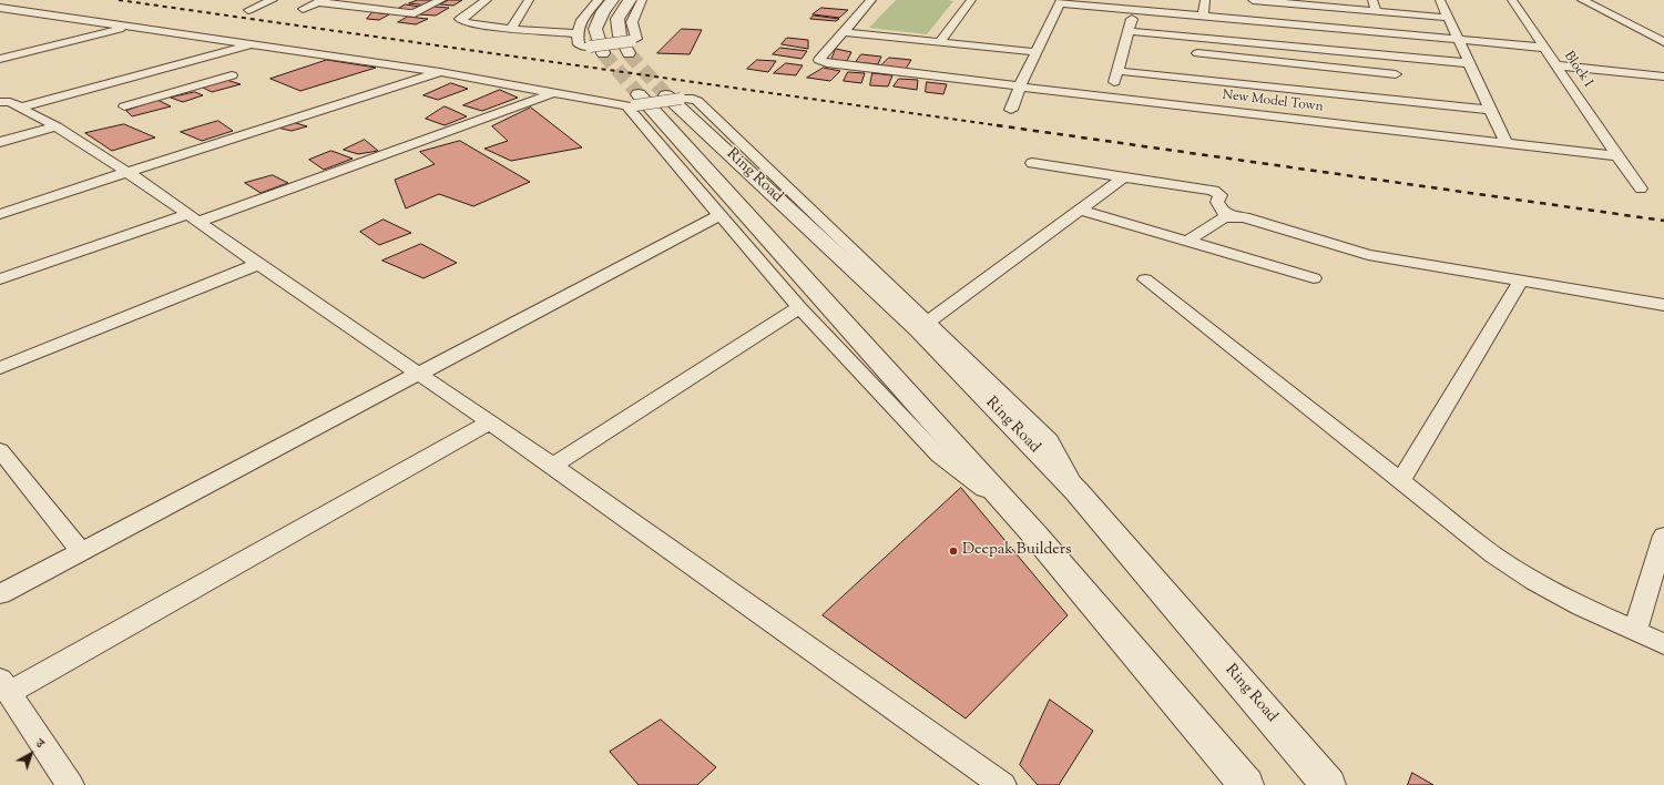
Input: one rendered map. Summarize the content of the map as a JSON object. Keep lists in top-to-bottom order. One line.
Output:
{"streets":{"street":["Block I","New Model Town","Ring Road"]},"crossings":[["Block I","New Model Town"]],"places":["Deepak Builders"],"north":"top right"}
